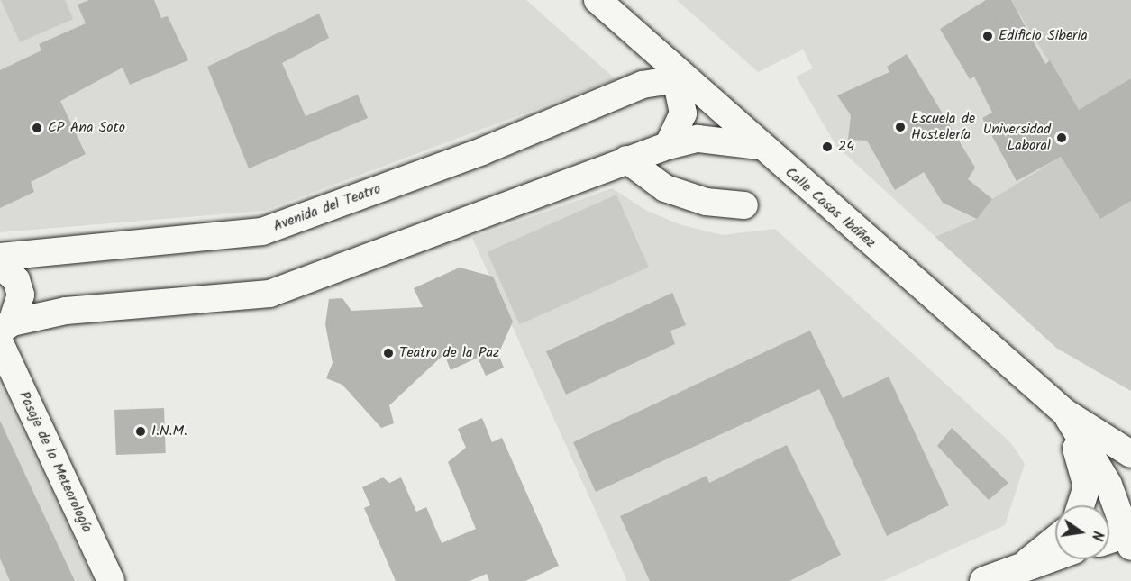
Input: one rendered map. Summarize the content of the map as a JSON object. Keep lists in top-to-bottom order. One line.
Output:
{"streets":{"street":["Avenida del Teatro","Calle Casas Ibáñez","Pasaje de la Meteorología"]},"crossings":[["Avenida del Teatro","Calle Casas Ibáñez"]],"places":["Edificio Siberia","Escuela de Hostelería","CP Ana Soto","Universidad Laboral","24","Teatro de la Paz","I.N.M."],"north":"right"}
